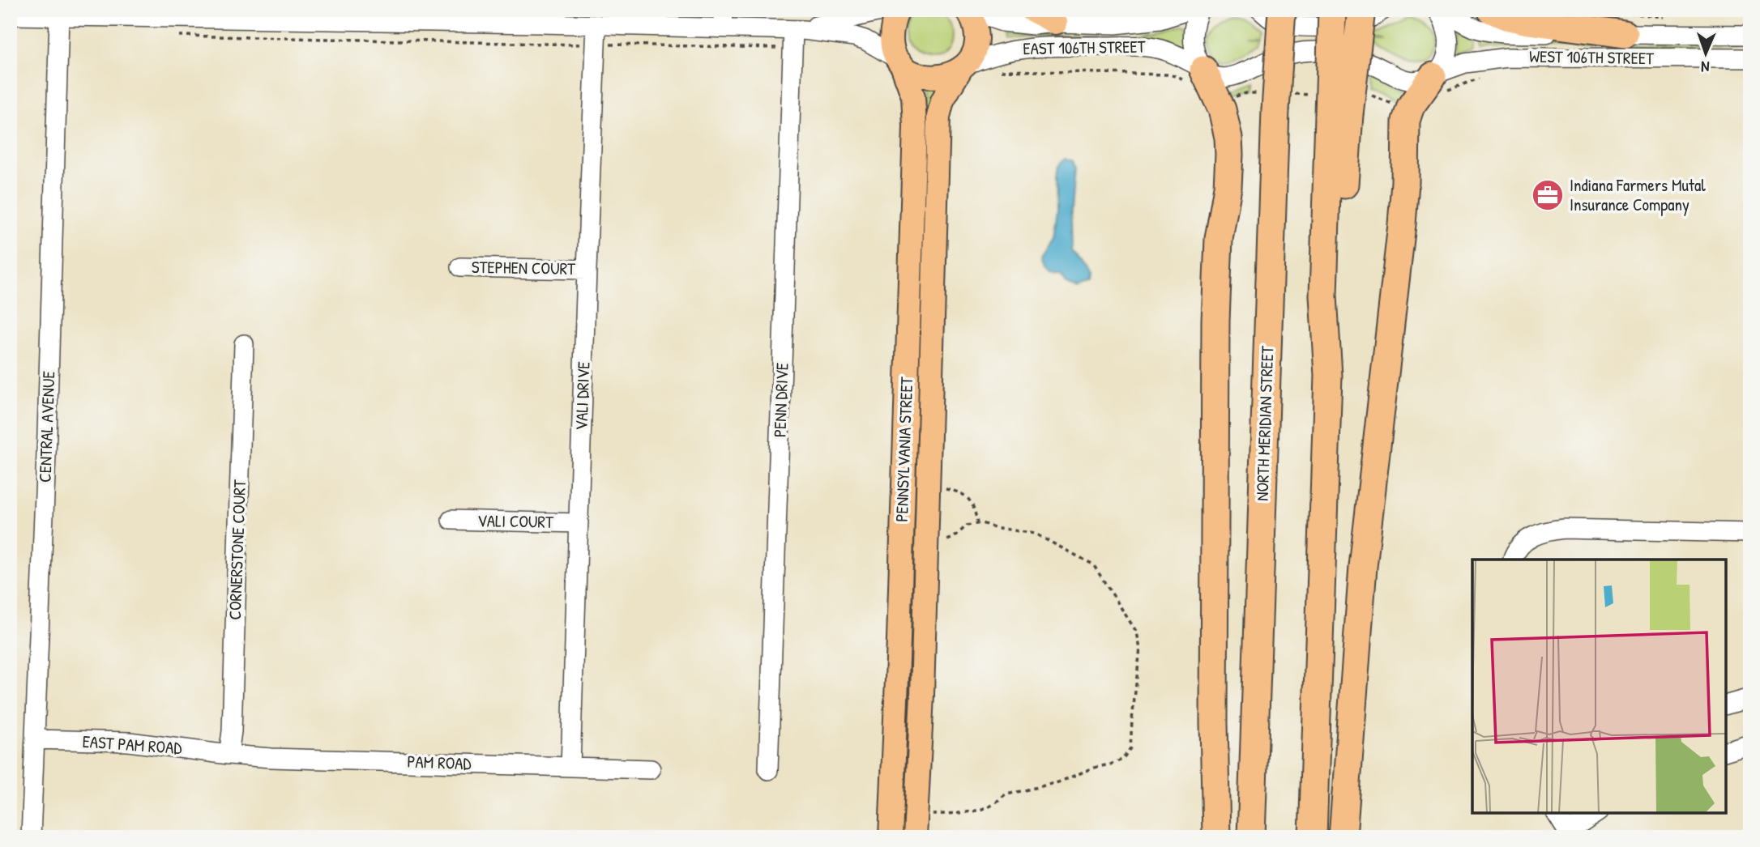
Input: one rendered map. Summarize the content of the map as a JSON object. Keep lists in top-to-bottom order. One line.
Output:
{"streets":{"highway":["NORTH MERIDIAN STREET"],"main road":["PENNSYLVANIA STREET"],"street":["EAST 106TH STREET","WEST 106TH STREET","STEPHEN COURT","VALI DRIVE","PENN DRIVE","CENTRAL AVENUE","VALI COURT","CORNERSTONE COURT","EAST PAM ROAD","PAM ROAD"]},"crossings":[["EAST 106TH STREET","WEST 106TH STREET"],["EAST 106TH STREET","PENNSYLVANIA STREET"],["STEPHEN COURT","VALI DRIVE"],["VALI DRIVE","VALI COURT"],["VALI DRIVE","PAM ROAD"],["CENTRAL AVENUE","EAST PAM ROAD"],["CORNERSTONE COURT","EAST PAM ROAD"],["CORNERSTONE COURT","PAM ROAD"],["EAST PAM ROAD","PAM ROAD"]],"places":{"office":["Indiana Farmers Mutal Insurance Company"]},"north":"bottom"}
